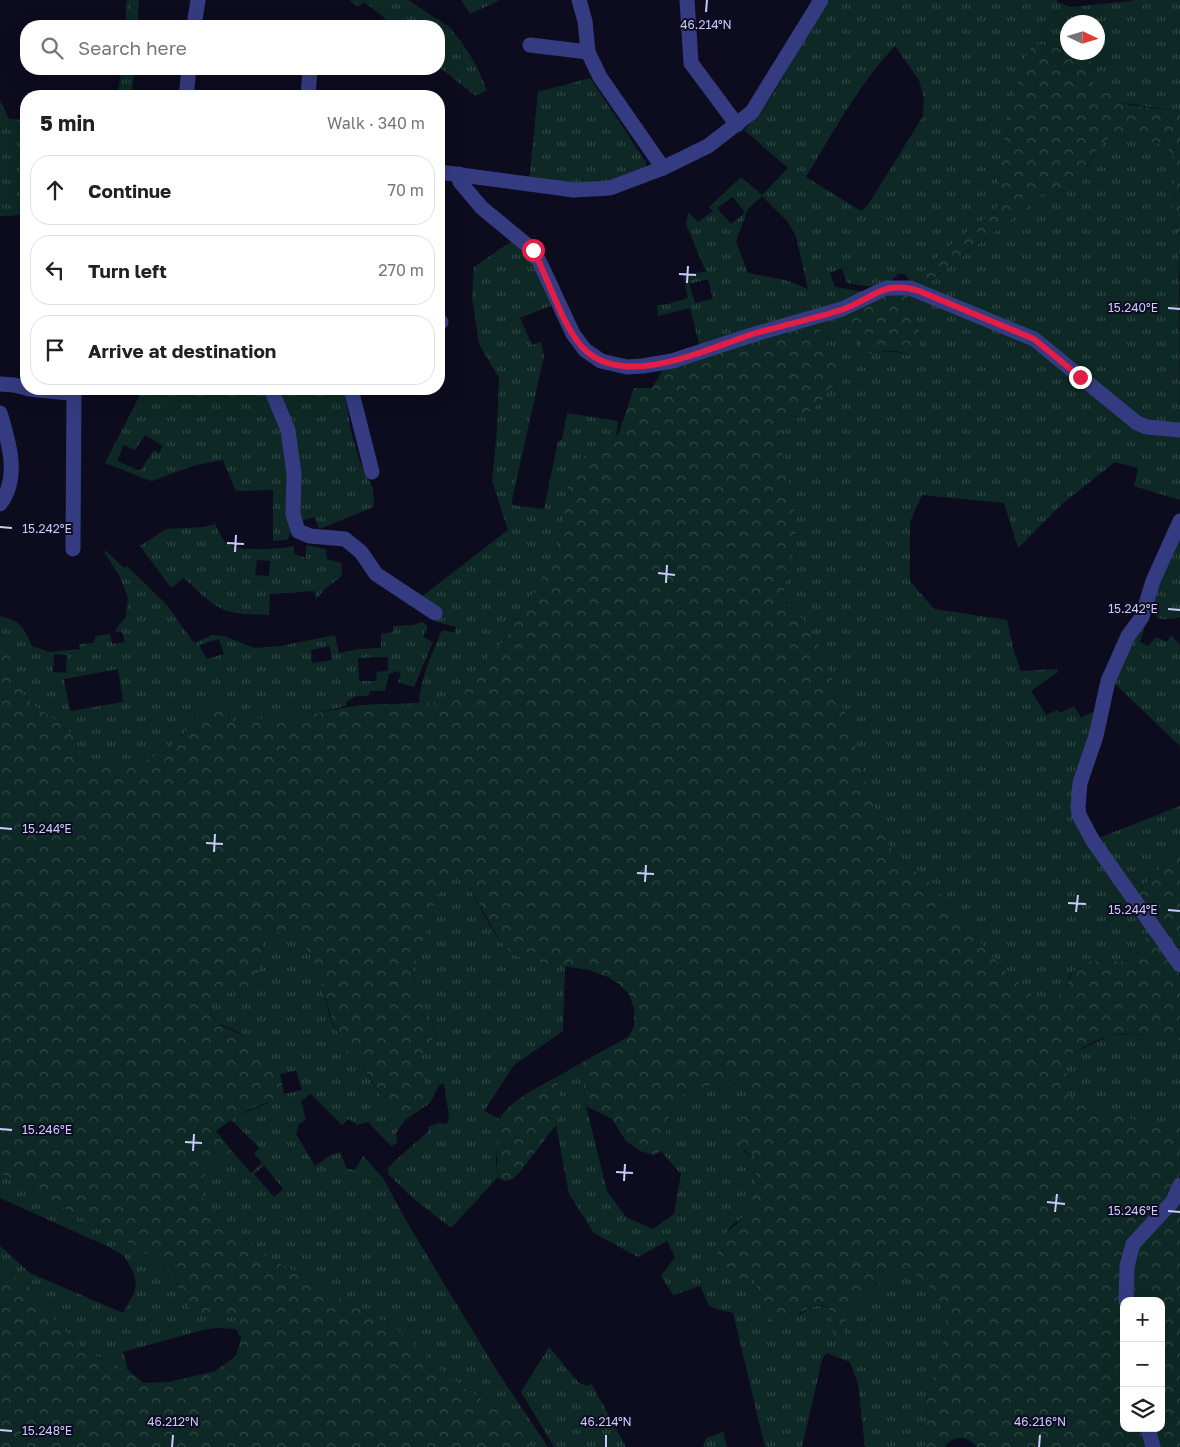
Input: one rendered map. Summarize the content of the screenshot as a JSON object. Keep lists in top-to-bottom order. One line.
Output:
{"north":"right","page":{"search":"Search here","heading":["5 min","Walk · 340 m"],"list":[["Continue","70 m"],["Turn left","270 m"],"Arrive at destination"],"map_buttons":["+","−"]},"coordinates":["46.214°N","15.240°E","15.242°E","15.244°E","15.246°E","46.212°N","46.216°N","15.248°E"]}
